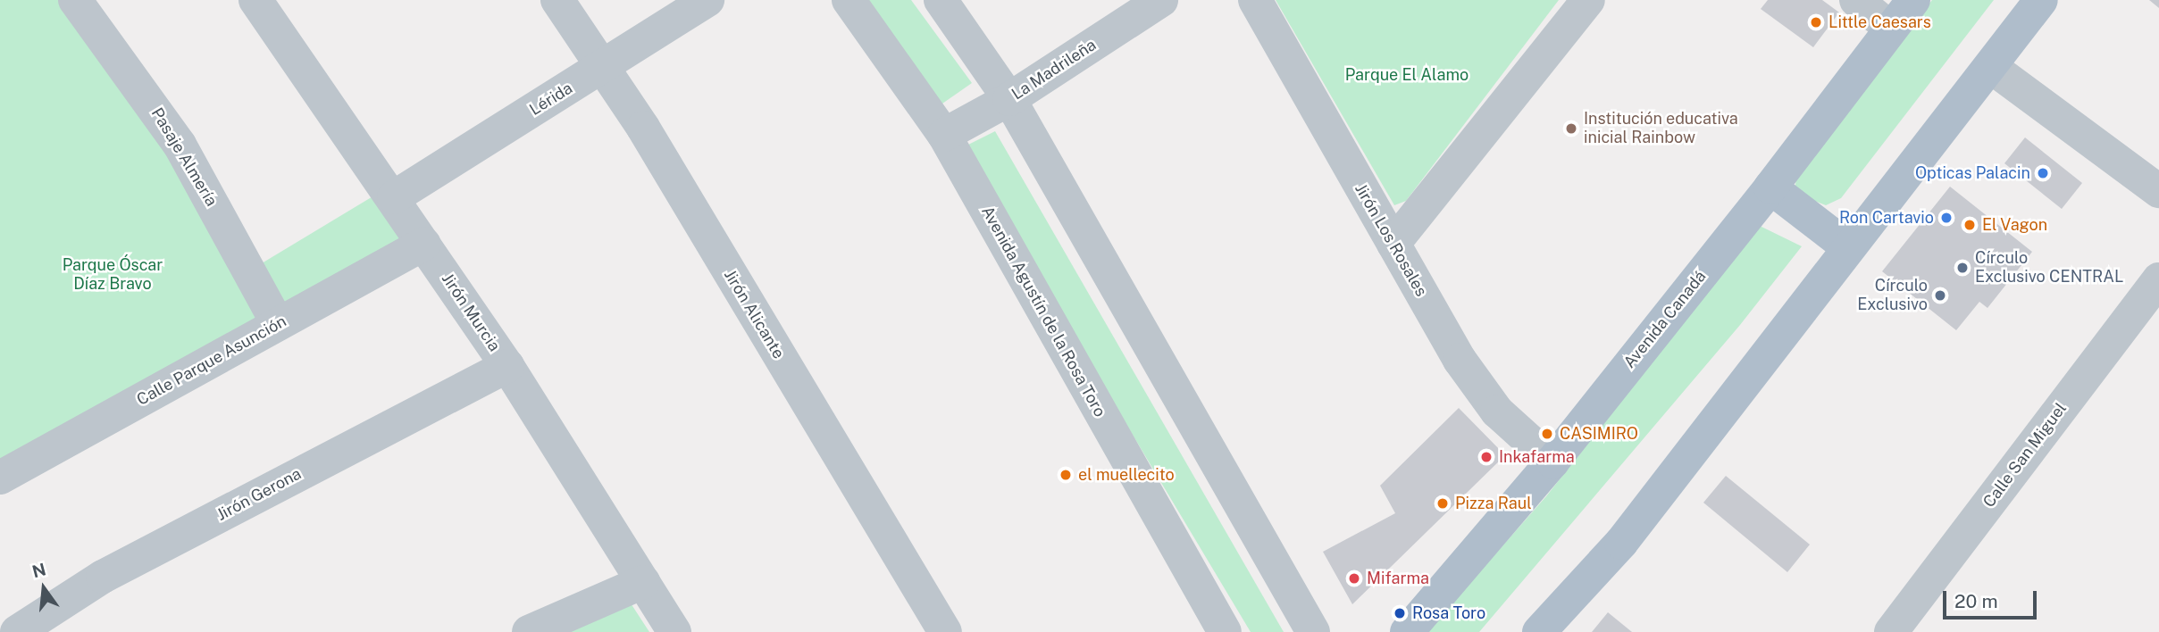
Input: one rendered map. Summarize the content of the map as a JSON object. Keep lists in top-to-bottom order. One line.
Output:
{"streets":{"main road":["Avenida Canadá"],"street":["La Madrileña","Lérida","Pasaje Almería","Jirón Los Rosales","Avenida Agustín de la Rosa Toro","Jirón Murcia","Jirón Alicante","Calle Parque Asunción","Calle San Miguel","Jirón Gerona"]},"crossings":[["La Madrileña","Avenida Agustín de la Rosa Toro"],["Lérida","Jirón Murcia"],["Lérida","Jirón Alicante"],["Pasaje Almería","Calle Parque Asunción"],["Jirón Los Rosales","Avenida Canadá"],["Jirón Murcia","Calle Parque Asunción"],["Jirón Murcia","Jirón Gerona"]],"parks":["Parque El Alamo","Parque Óscar Díaz Bravo"],"places":["Little Caesars","Institución educativa inicial Rainbow","Opticas Palacin","Ron Cartavio","El Vagon","Círculo Exclusivo CENTRAL","Círculo Exclusivo","CASIMIRO","Inkafarma","el muellecito","Pizza Raul","Mifarma","Rosa Toro"],"scale_bar":"20 m","north":"top"}
